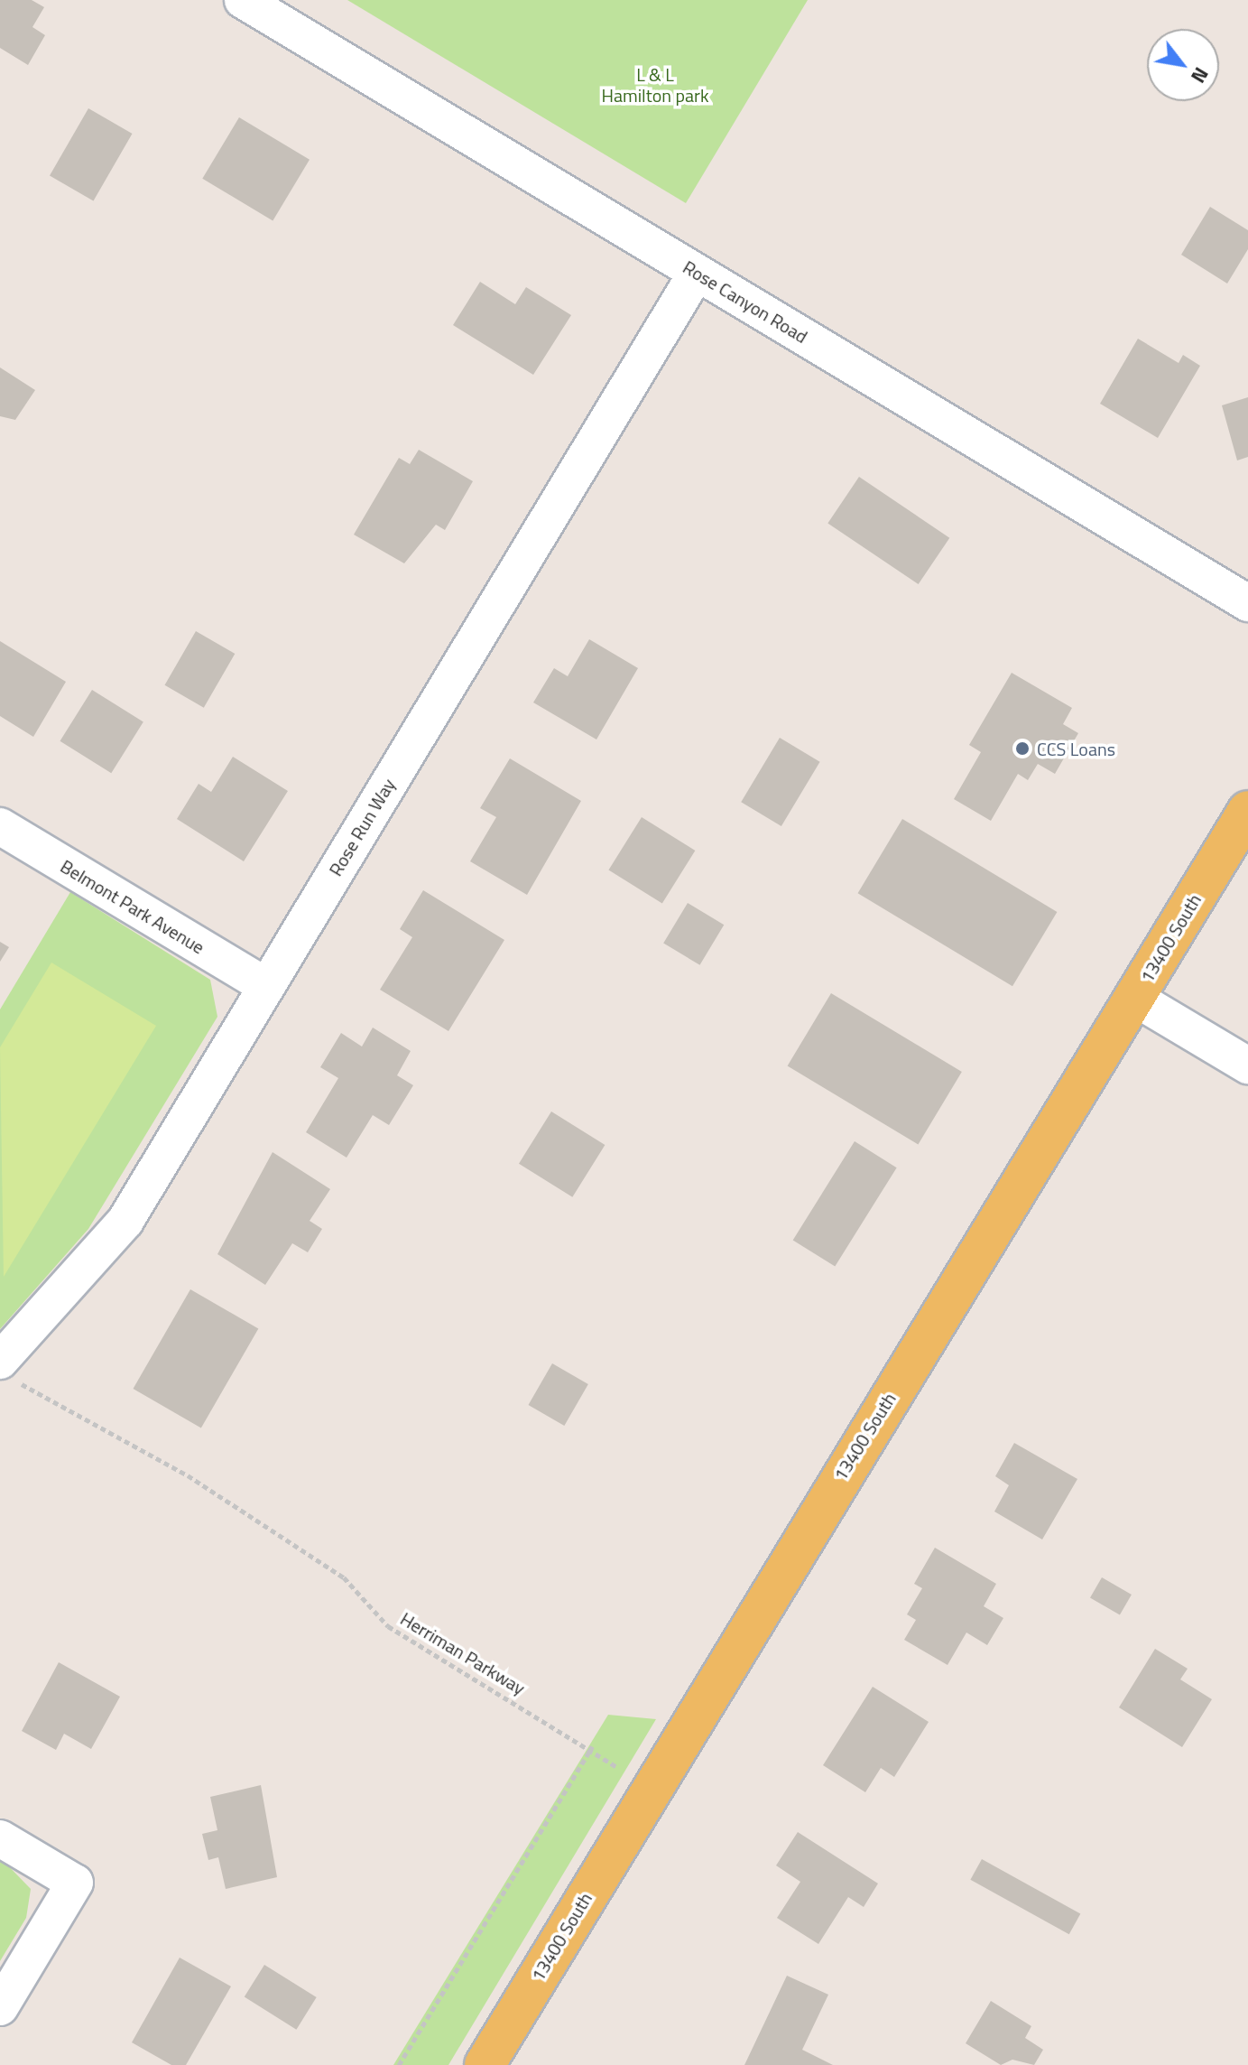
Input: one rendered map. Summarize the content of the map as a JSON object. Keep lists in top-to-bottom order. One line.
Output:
{"streets":{"main road":["13400 South"],"street":["Rose Canyon Road","Rose Run Way","Belmont Park Avenue"],"path":["Herriman Parkway"]},"crossings":[["Rose Canyon Road","Rose Run Way"],["Rose Run Way","Belmont Park Avenue"],["Rose Run Way","Herriman Parkway"]],"parks":["L & L Hamilton park"],"places":["CCS Loans"],"north":"bottom right"}
